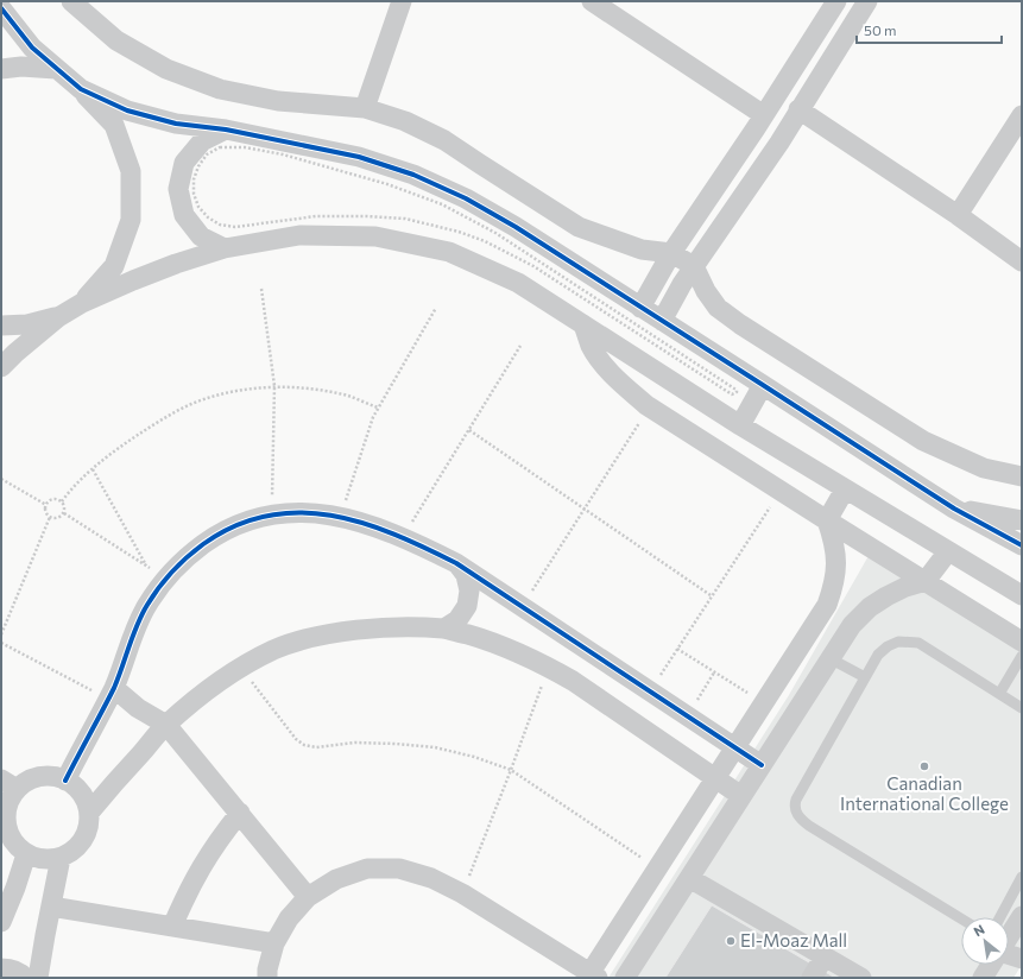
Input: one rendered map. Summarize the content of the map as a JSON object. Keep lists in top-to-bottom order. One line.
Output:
{"places":["Canadian International College","El-Moaz Mall"],"scale_bar":"50 m","north":"top left"}
